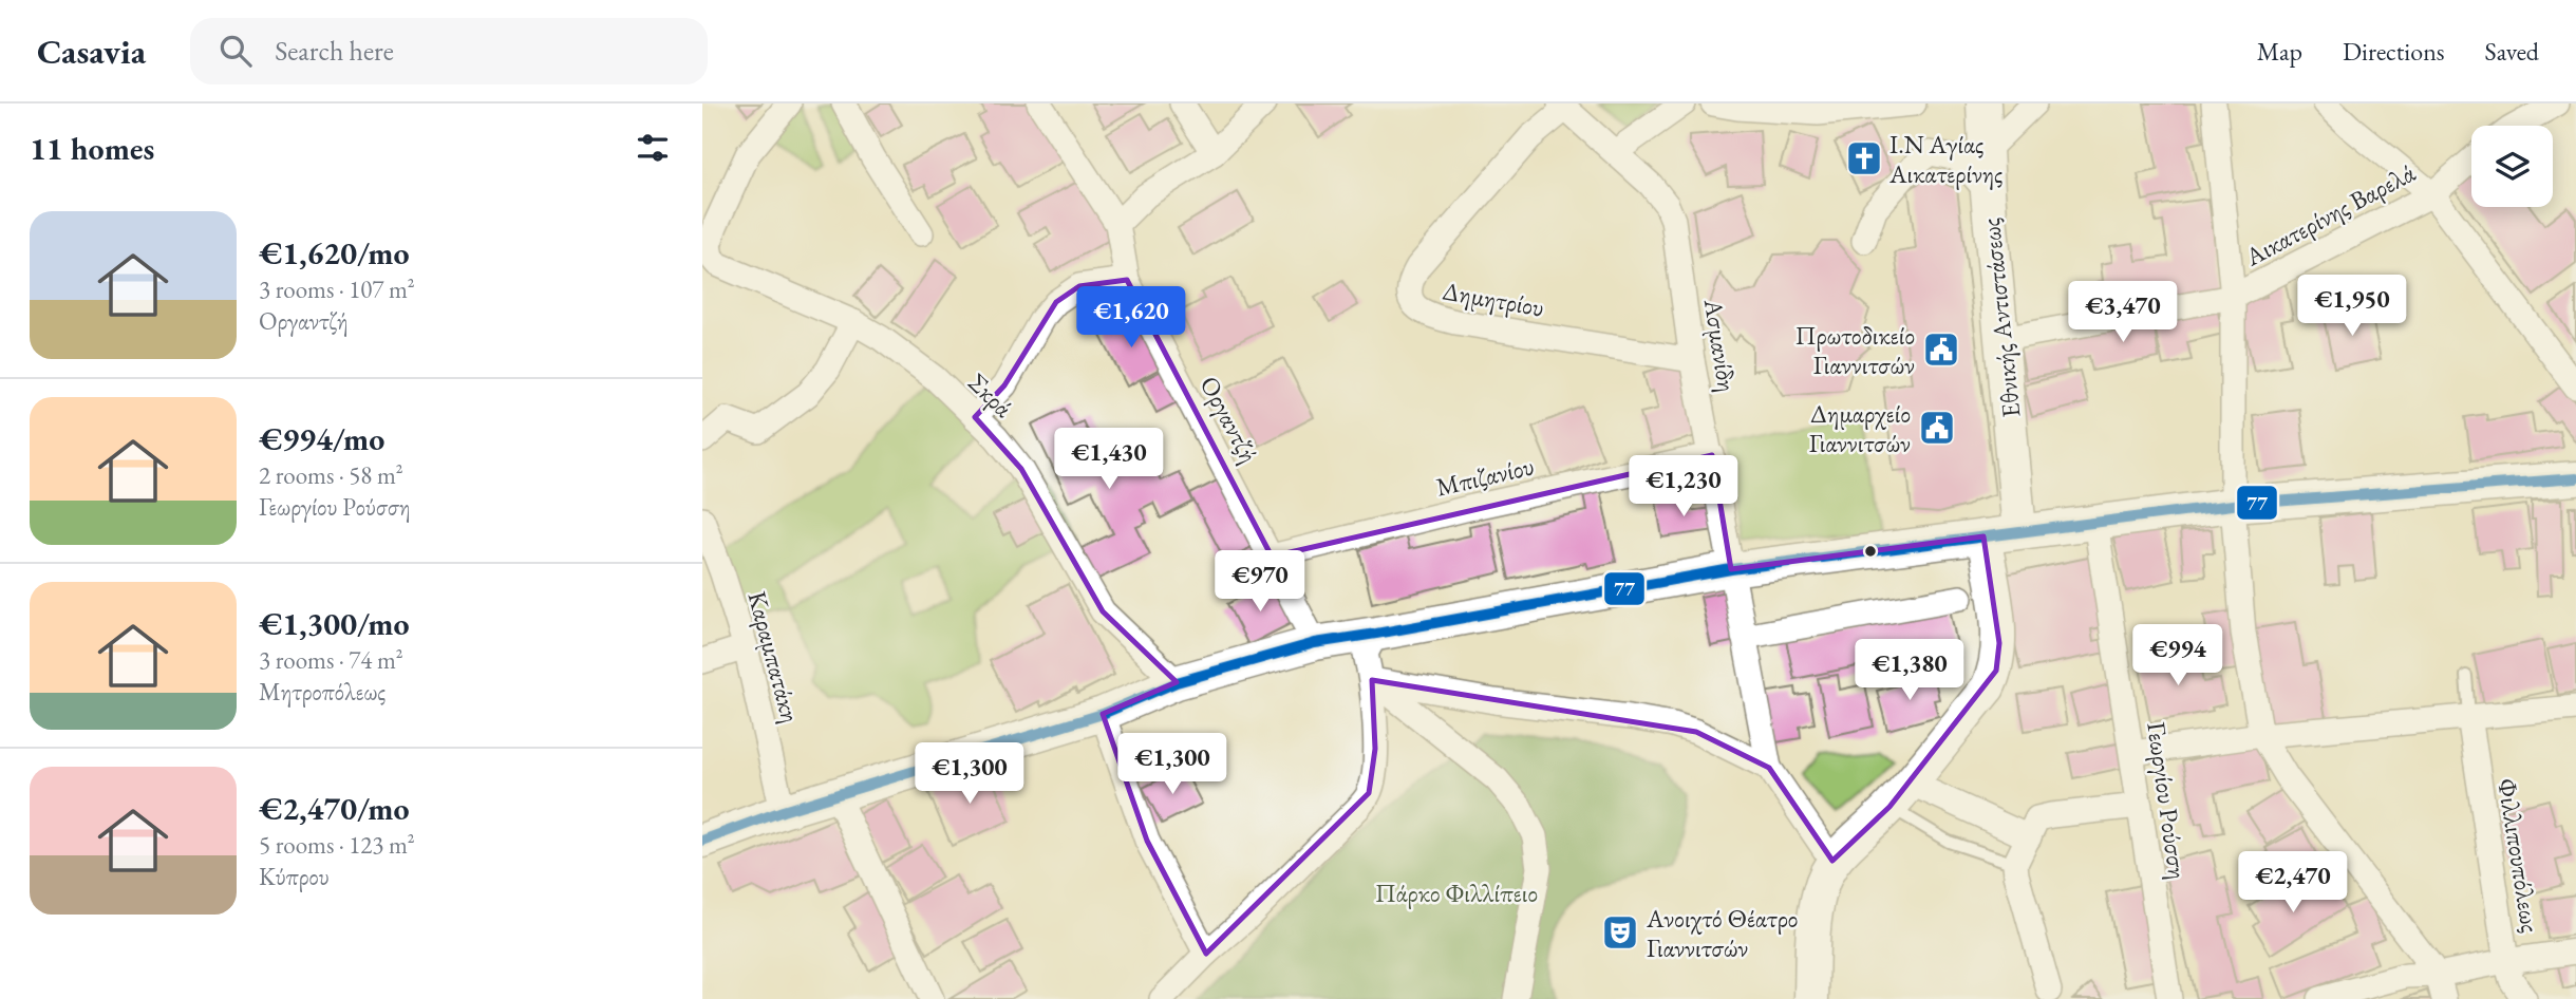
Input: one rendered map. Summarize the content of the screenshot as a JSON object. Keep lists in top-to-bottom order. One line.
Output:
{"streets":{"main road":["Εθνικής Αντιστάσεως"],"street":["Αικατερίνης Βαρελά","Δημητρίου","Ασμανίδη","Σκρά","Οργαντζή","Μπιζανίου","Καραμπατάκη","Γεωργίου Ρούσση","Φιλλιπουπόλεως"]},"crossings":[["Αικατερίνης Βαρελά","Εθνικής Αντιστάσεως"],["Δημητρίου","Ασμανίδη"],["Ασμανίδη","Μπιζανίου"],["Οργαντζή","Μπιζανίου"]],"parks":["Πάρκο Φιλλίπειο"],"places":{"church":["Ι.Ν Αγίας Αικατερίνης"],"public building":["Πρωτοδικείο Γιαννιτσών","Δημαρχείο Γιαννιτσών"],"theatre":["Ανοιχτό Θέατρο Γιαννιτσών"]},"lines":["transit line 77"],"page":{"header":"Casavia","search":"Search here","nav":["Map","Directions","Saved"],"heading":"11 homes","list":[{"name":"€1,620/mo","note":"3 rooms · 107 m² · Οργαντζή"},{"name":"€994/mo","note":"2 rooms · 58 m² · Γεωργίου Ρούσση"},{"name":"€1,300/mo","note":"3 rooms · 74 m² · Μητροπόλεως"},{"name":"€2,470/mo","note":"5 rooms · 123 m² · Κύπρου"}],"price":["€1,950","€3,470","€1,620","€1,430","€1,230","€970","€994","€1,380","€1,300","€1,300","€2,470"]}}
